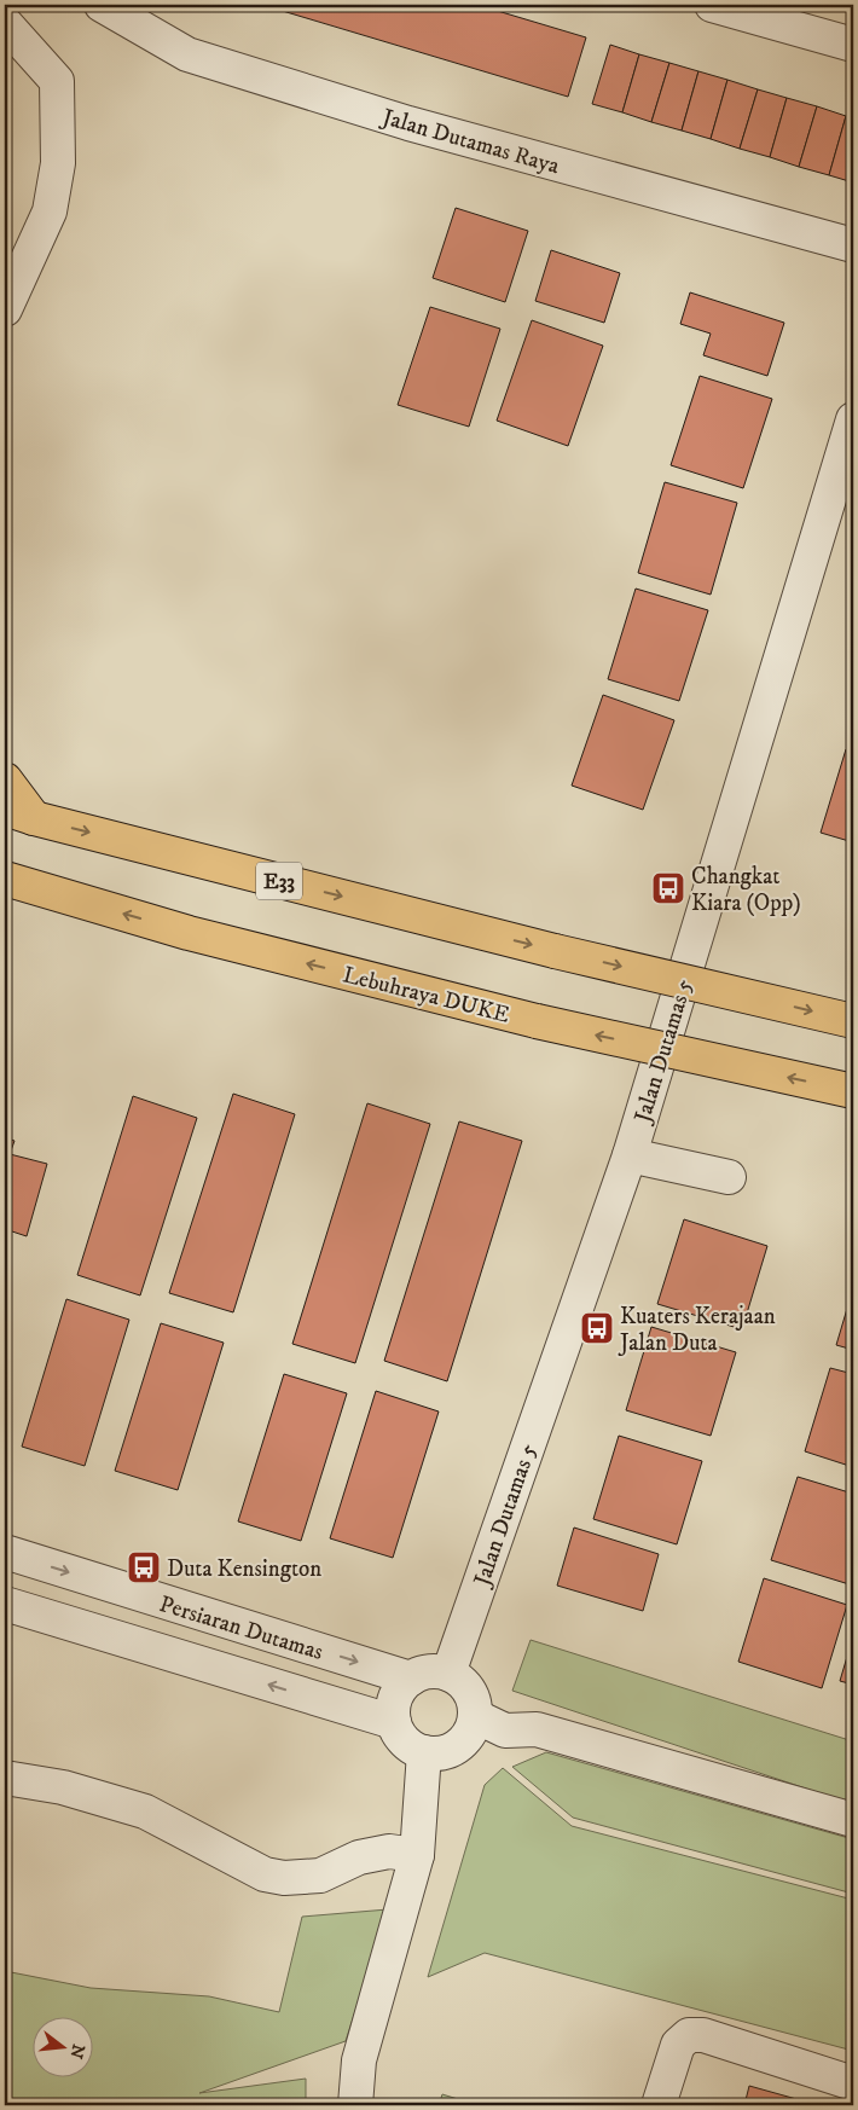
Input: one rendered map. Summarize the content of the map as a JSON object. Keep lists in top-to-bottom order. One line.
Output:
{"streets":{"highway":["E33","Lebuhraya DUKE"],"street":["Jalan Dutamas Raya","Jalan Dutamas 5","Persiaran Dutamas"]},"crossings":[["Jalan Dutamas 5","Persiaran Dutamas"]],"places":{"bus stop":["Changkat Kiara (Opp)","Kuaters Kerajaan Jalan Duta","Duta Kensington"]},"north":"right"}
